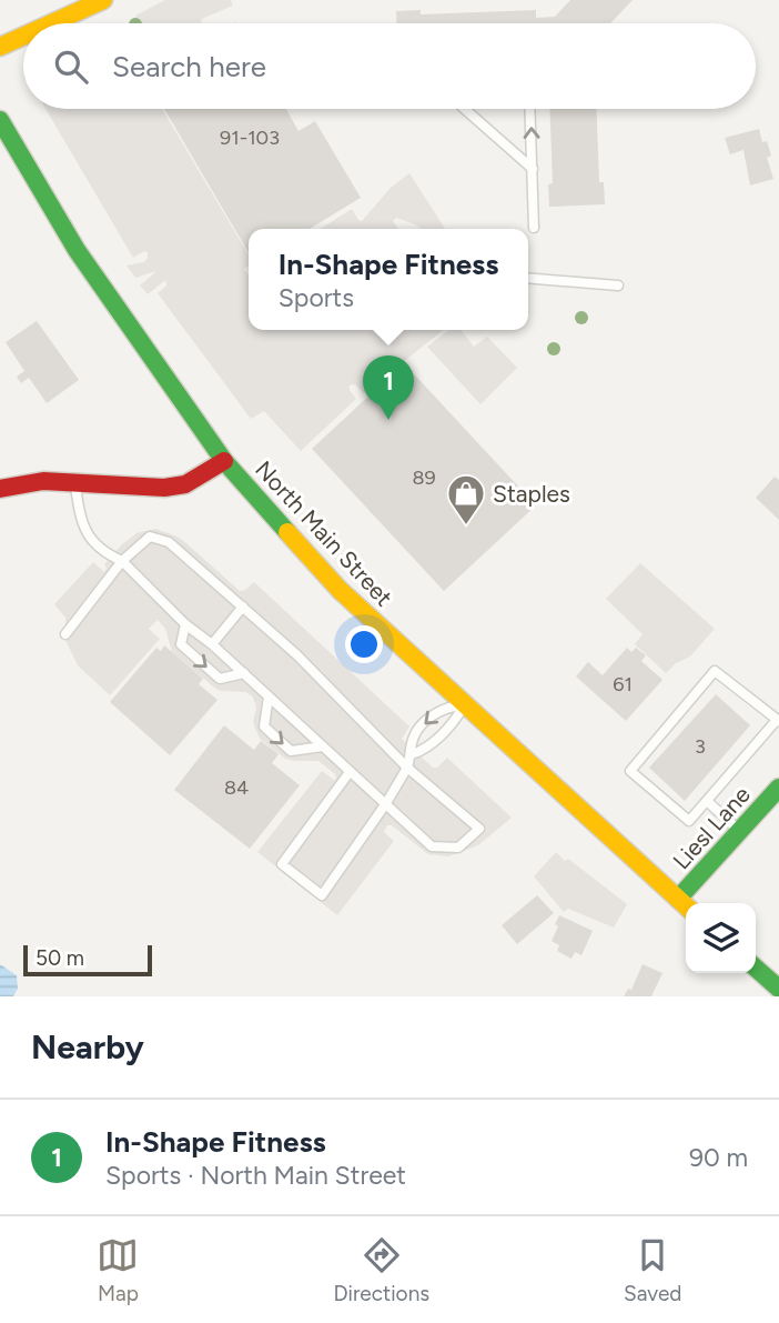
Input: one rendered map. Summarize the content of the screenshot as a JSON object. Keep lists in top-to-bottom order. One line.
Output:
{"streets":{"main road":["North Main Street","Liesl Lane"]},"crossings":[["North Main Street","Liesl Lane"]],"places":{"shop":["Staples"]},"house_numbers":["91-103","89","61","3","84"],"scale_bar":"50 m","page":{"search":"Search here","popup":["In-Shape Fitness","Sports"],"pins":"1","scale":"50 m","heading":"Nearby","list":[{"mark":"1","name":"In-Shape Fitness","note":"Sports · North Main Street","value":"90 m"}],"nav":["Map","Directions","Saved"]}}
